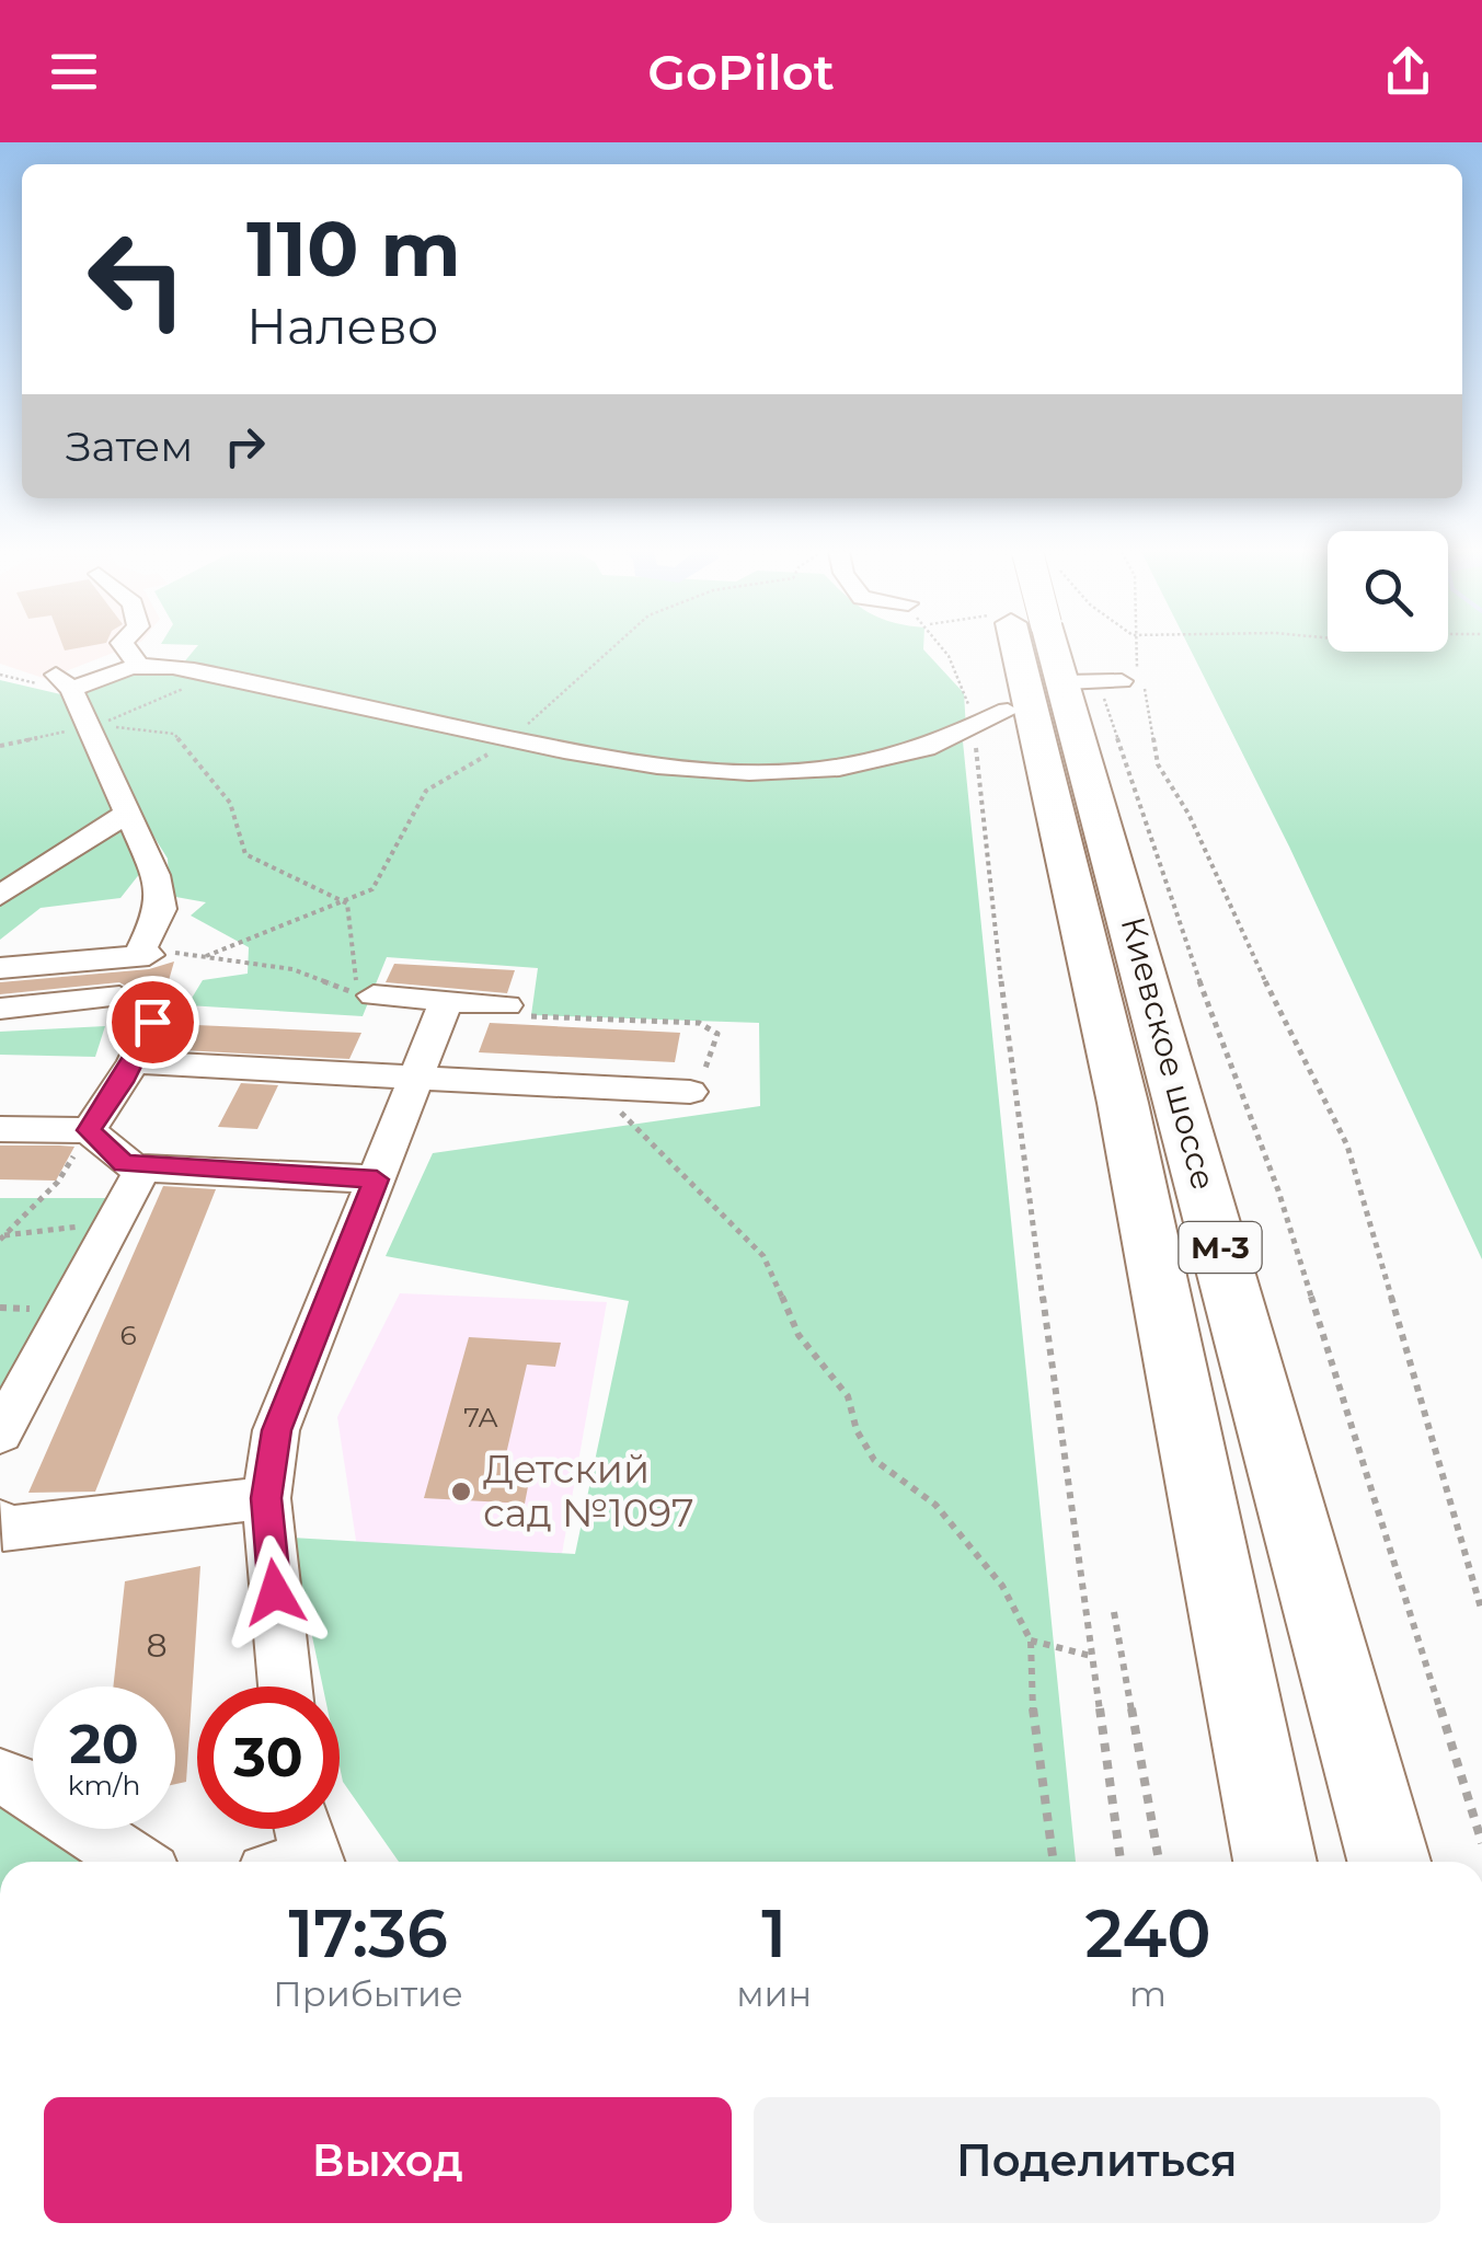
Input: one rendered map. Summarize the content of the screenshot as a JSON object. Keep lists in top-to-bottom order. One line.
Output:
{"streets":{"highway":["Киевское шоссе","М-3"]},"places":["Детский сад №1097"],"house_numbers":["6","7А","8"],"page":{"header":"GoPilot","turn":["110 m","Налево"],"then":"Затем","speed":"20 km/h","limit":"30","eta":["17:36","Прибытие","1","мин","240","m"],"buttons":["Выход","Поделиться"]}}
